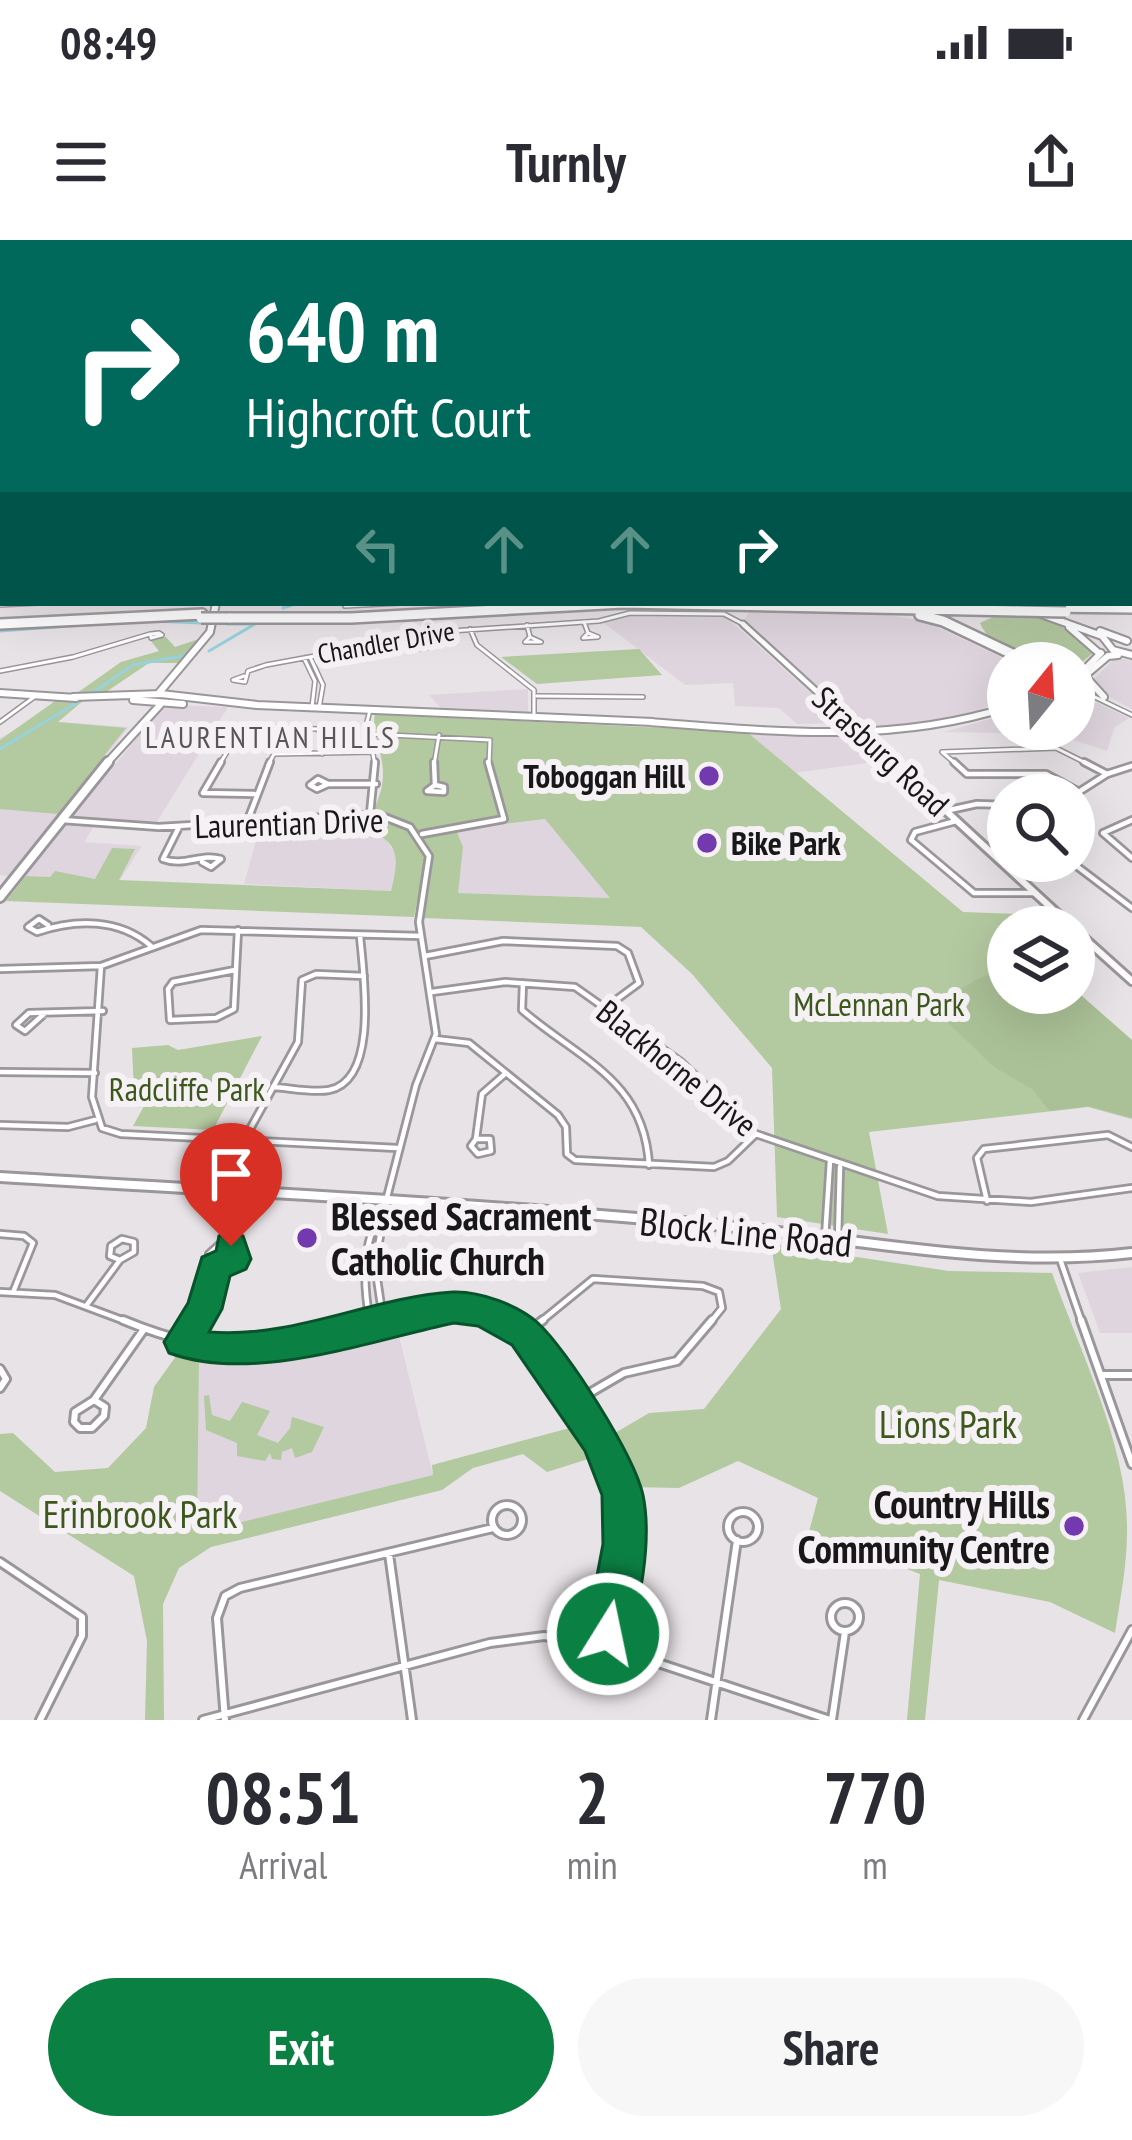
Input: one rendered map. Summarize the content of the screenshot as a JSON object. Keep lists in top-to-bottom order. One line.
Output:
{"streets":{"street":["Chandler Drive","Strasburg Road","Laurentian Drive","Blackhorne Drive","Block Line Road"]},"crossings":[["Chandler Drive","Strasburg Road"],["Laurentian Drive","Blackhorne Drive"],["Laurentian Drive","Block Line Road"]],"districts":["LAURENTIAN HILLS"],"parks":["McLennan Park","Radcliffe Park","Lions Park","Erinbrook Park"],"places":["Toboggan Hill","Bike Park","Blessed Sacrament Catholic Church","Country Hills Community Centre"],"north":"top","page":{"status":"08:49","header":"Turnly","turn":["640 m","Highcroft Court"],"eta":["08:51","Arrival","2","min","770","m"],"buttons":["Exit","Share"]}}
